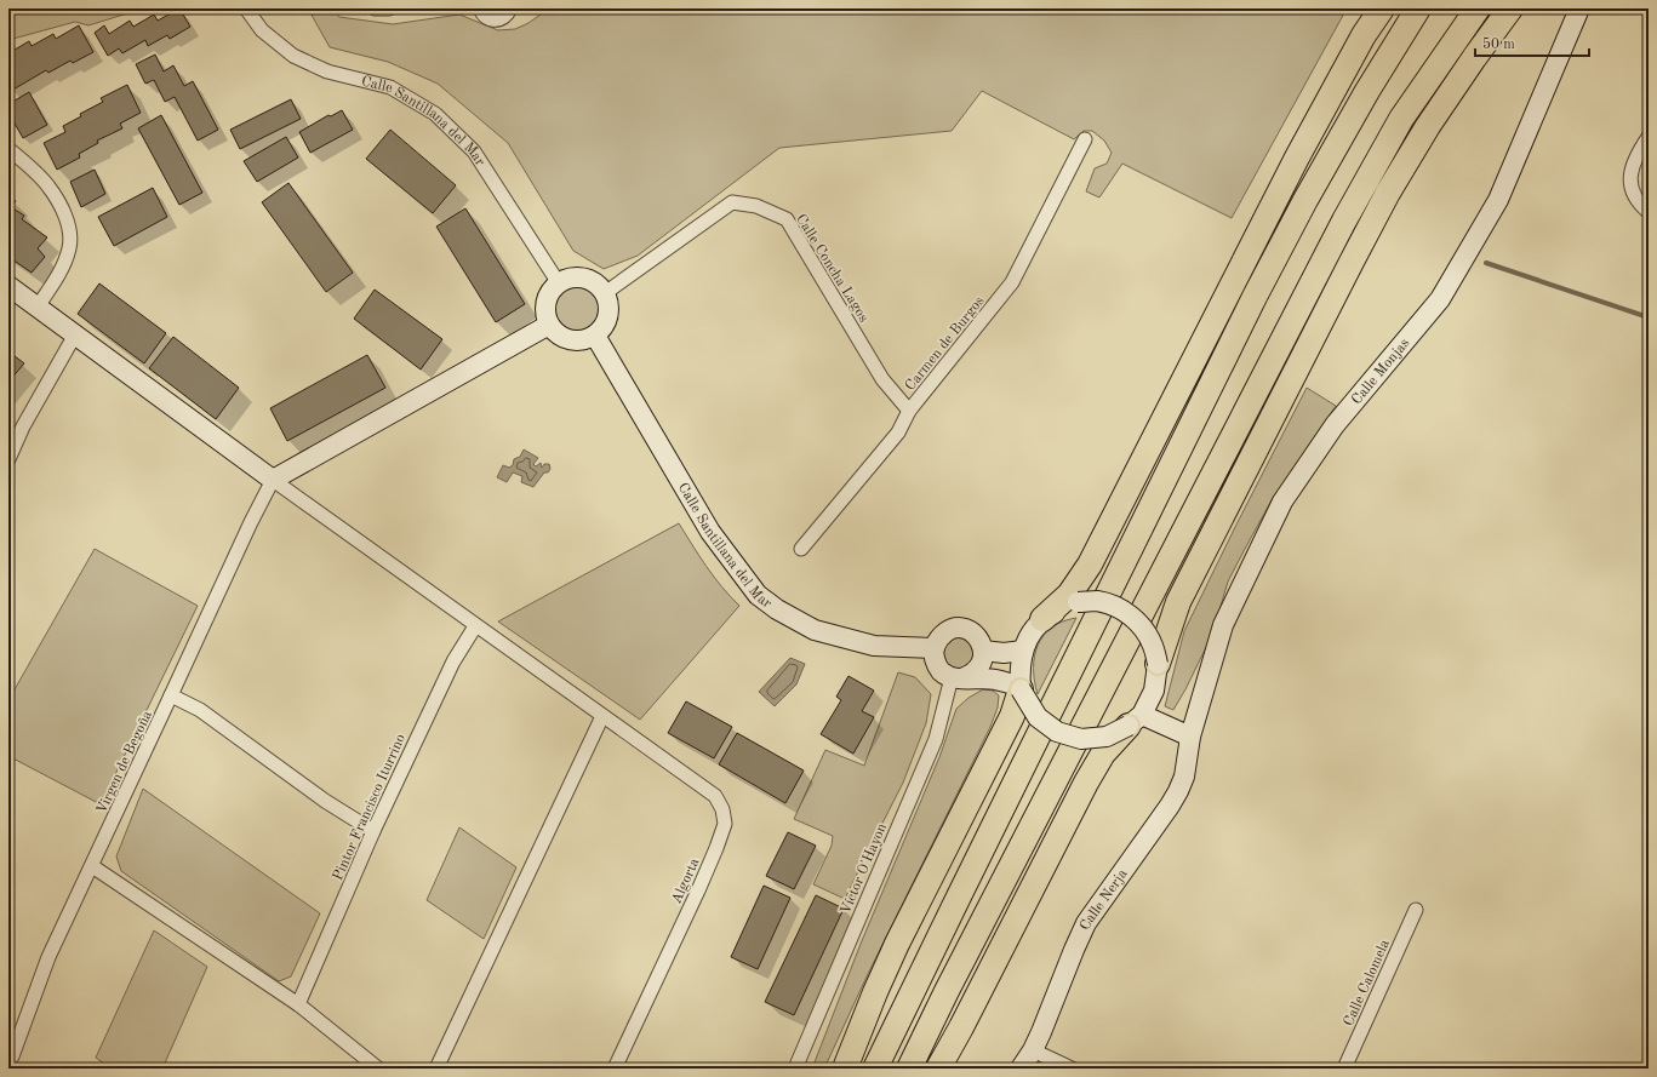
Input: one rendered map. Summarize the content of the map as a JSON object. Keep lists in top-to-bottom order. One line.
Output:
{"streets":{"street":["Calle Santillana del Mar","Calle Concha Lagos","Carmen de Burgos","Calle Monjas","Virgen de Begoña","Pintor Francisco Iturrino","Víctor O'Hayon","Algorta","Calle Nerja","Calle Calomela"]},"crossings":[["Calle Santillana del Mar","Calle Concha Lagos"],["Calle Santillana del Mar","Víctor O'Hayon"],["Calle Concha Lagos","Carmen de Burgos"],["Calle Monjas","Calle Nerja"],["Virgen de Begoña","Algorta"],["Pintor Francisco Iturrino","Algorta"]],"scale_bar":"50 m"}
